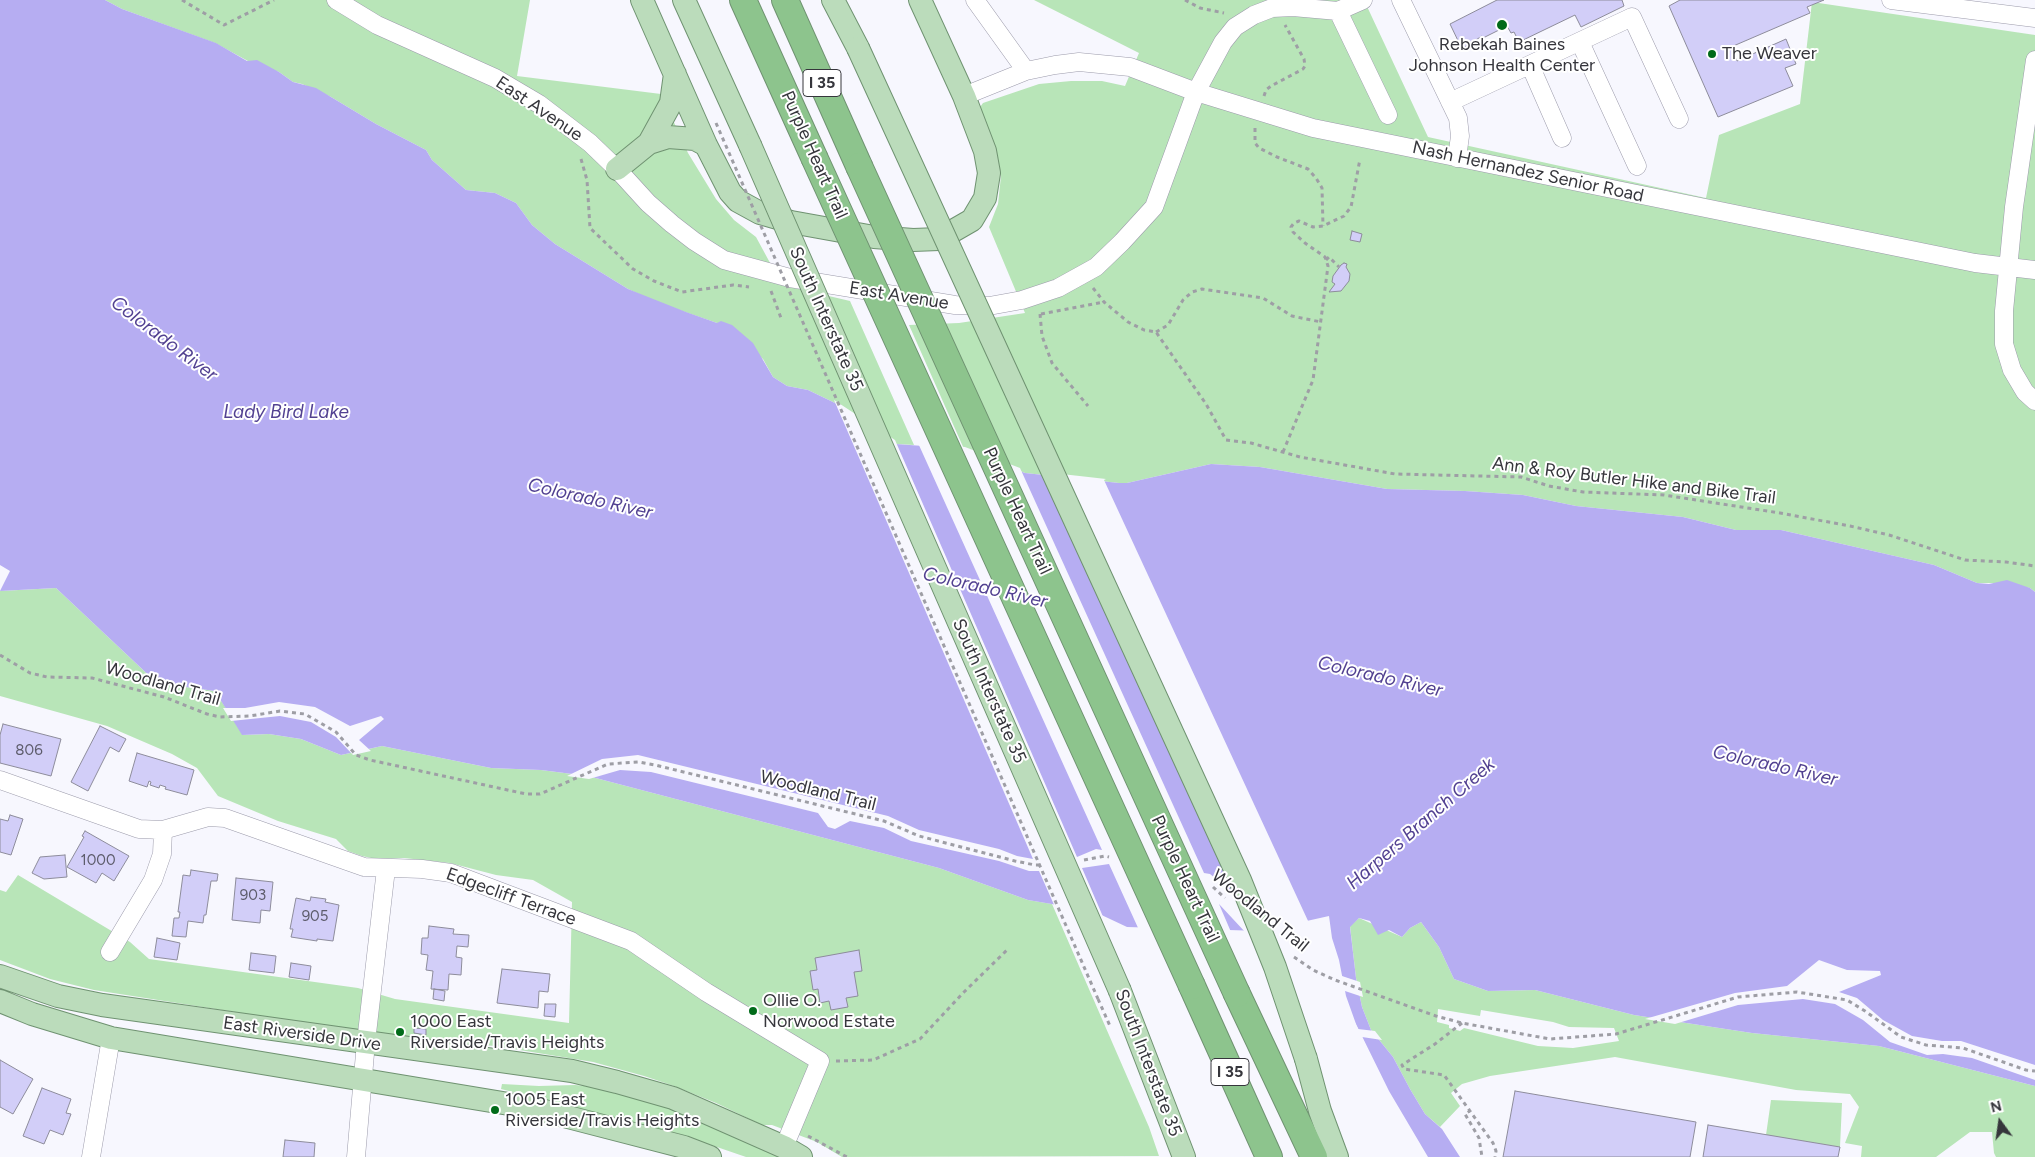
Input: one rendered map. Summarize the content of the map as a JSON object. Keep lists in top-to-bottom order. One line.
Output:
{"streets":{"highway":["I 35","Purple Heart Trail"],"main road":["South Interstate 35","East Riverside Drive"],"street":["East Avenue","Nash Hernandez Senior Road","Edgecliff Terrace"],"path":["Ann & Roy Butler Hike and Bike Trail","Woodland Trail"]},"crossings":[["East Avenue","Nash Hernandez Senior Road"]],"water":["Colorado River","Lady Bird Lake","Harpers Branch Creek"],"places":["Rebekah Baines Johnson Health Center","The Weaver","Ollie O. Norwood Estate","1000 East Riverside/Travis Heights","1005 East Riverside/Travis Heights"],"house_numbers":["806","1000","903","905"],"north":"top"}
